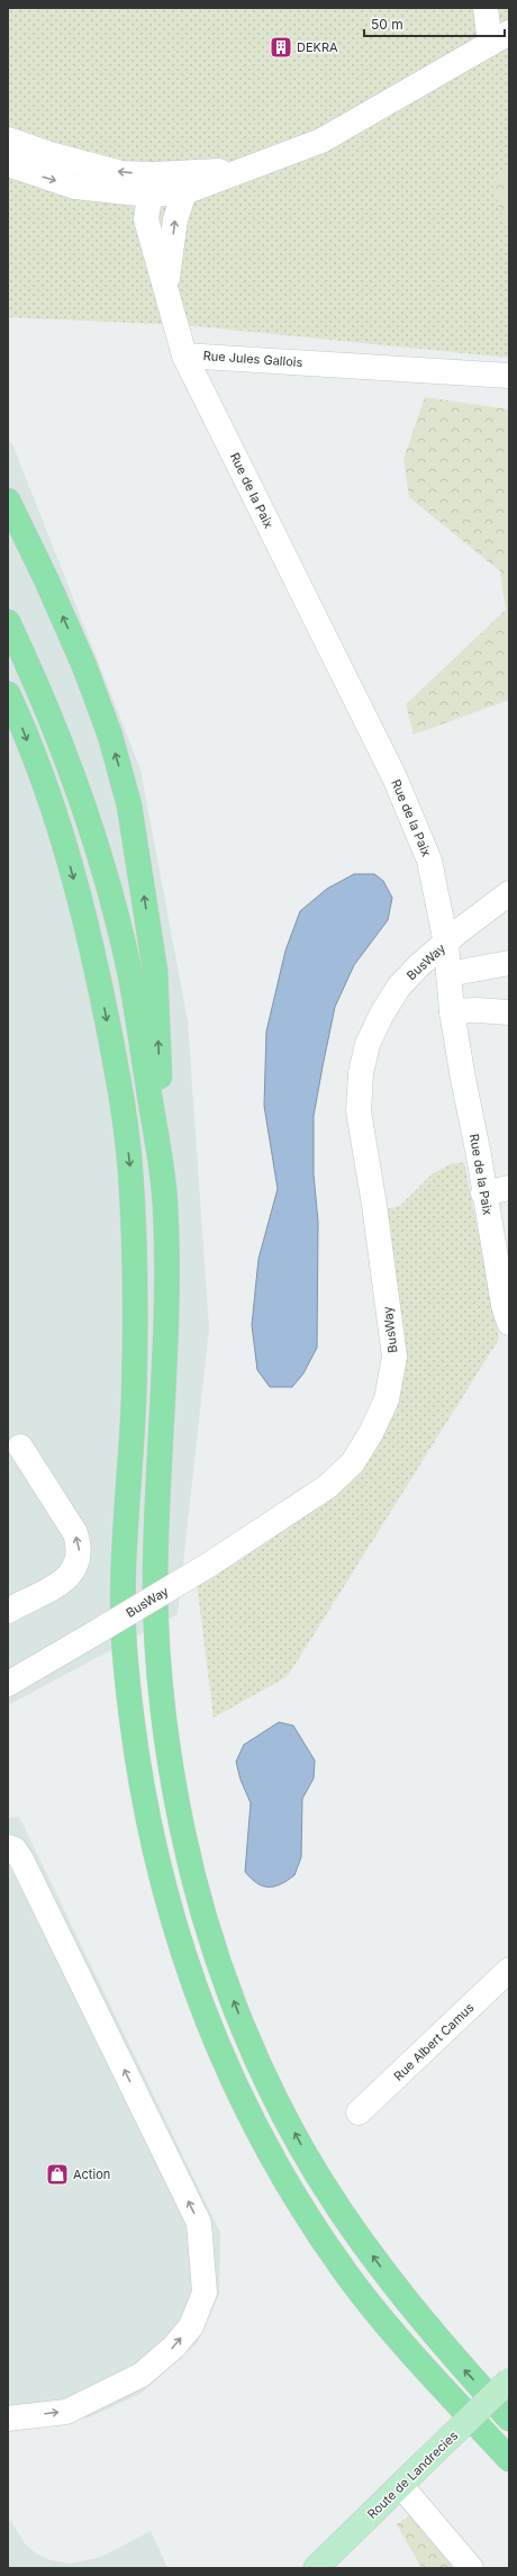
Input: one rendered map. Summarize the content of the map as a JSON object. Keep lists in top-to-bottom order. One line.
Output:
{"streets":{"main road":["Route de Landrecies"],"street":["Rue Jules Gallois","Rue de la Paix","BusWay","Rue Albert Camus"]},"crossings":[["Rue Jules Gallois","Rue de la Paix"],["Rue de la Paix","BusWay"]],"places":{"building":["DEKRA"],"shop":["Action"]},"scale_bar":"50 m"}
